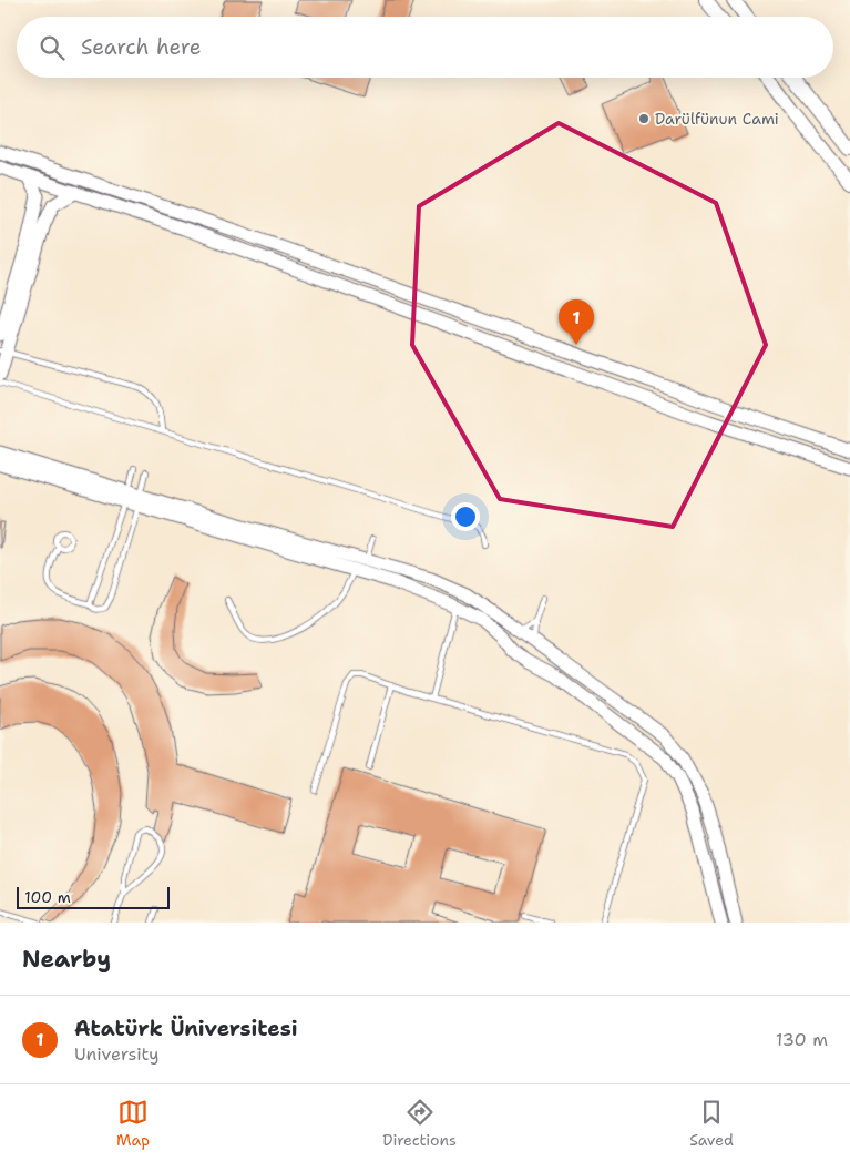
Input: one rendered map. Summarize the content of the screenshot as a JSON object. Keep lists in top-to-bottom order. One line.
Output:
{"places":["Darülfünun Cami"],"scale_bar":"100 m","page":{"search":"Search here","pins":"1","scale":"100 m","heading":"Nearby","list":[{"mark":"1","name":"Atatürk Üniversitesi","note":"University","value":"130 m"}],"nav":["Map","Directions","Saved"]}}
